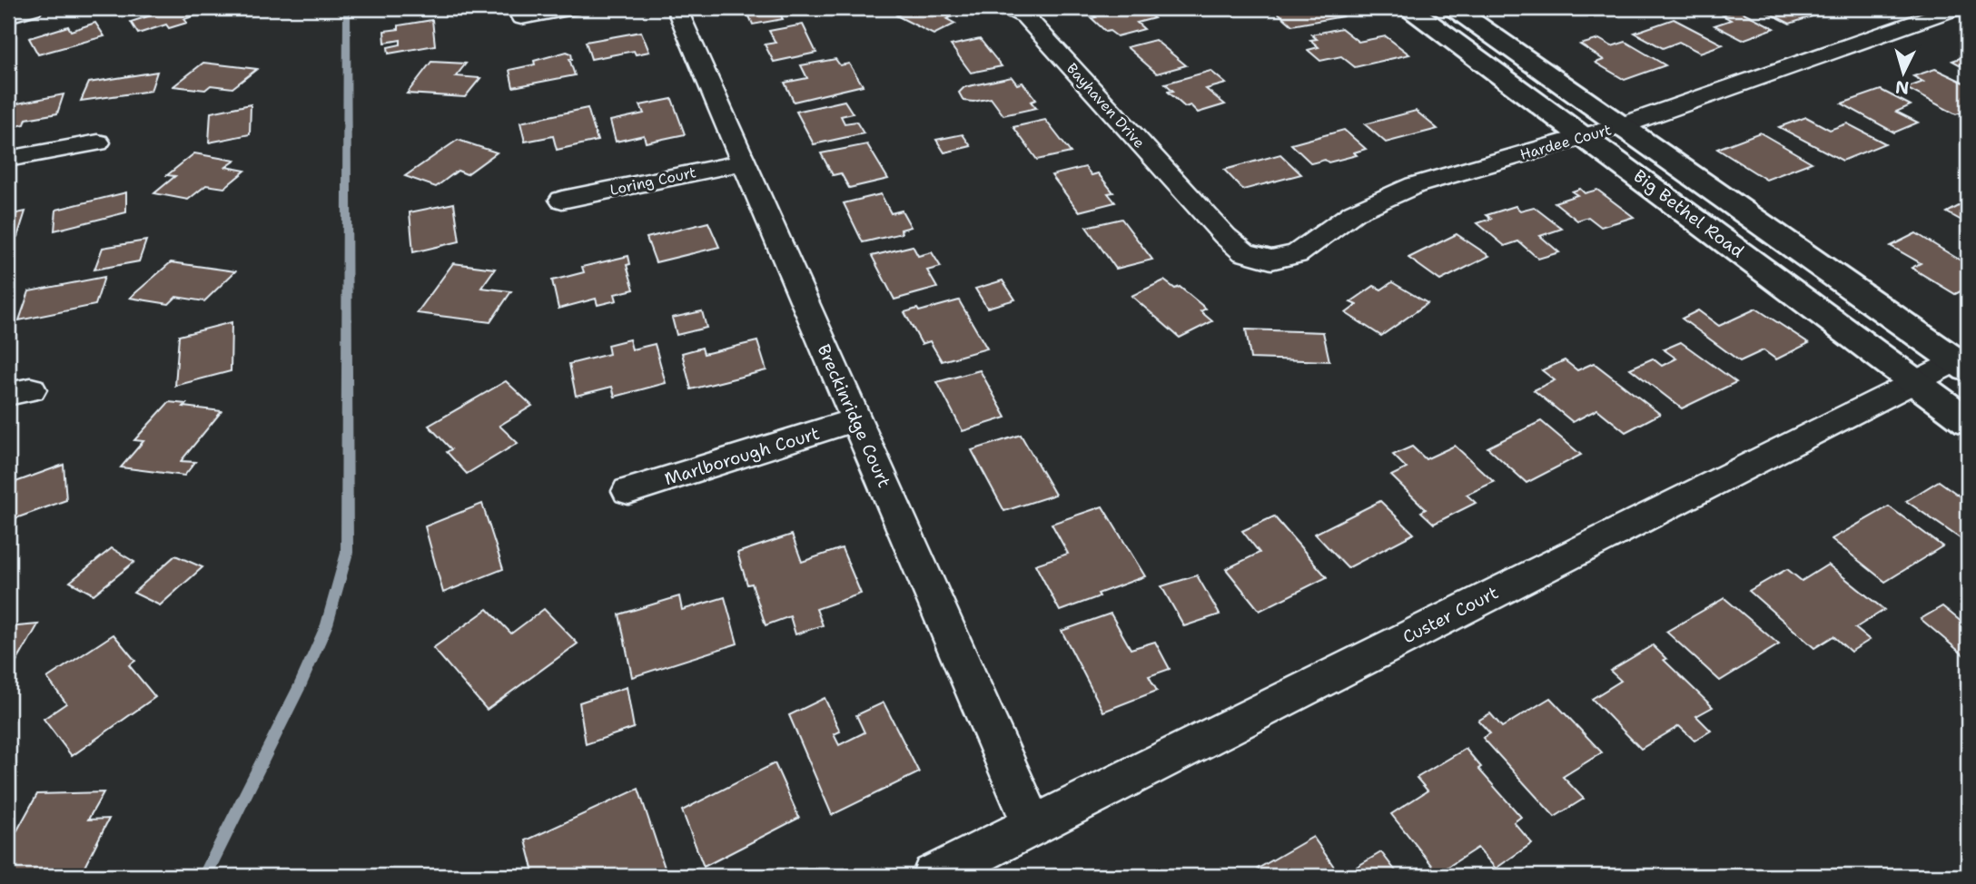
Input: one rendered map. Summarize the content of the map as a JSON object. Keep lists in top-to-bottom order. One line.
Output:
{"streets":{"main road":["Big Bethel Road"],"street":["Bayhaven Drive","Hardee Court","Loring Court","Breckinridge Court","Marlborough Court","Custer Court"]},"crossings":[["Bayhaven Drive","Hardee Court"],["Hardee Court","Big Bethel Road"],["Loring Court","Breckinridge Court"],["Big Bethel Road","Custer Court"],["Breckinridge Court","Marlborough Court"],["Breckinridge Court","Custer Court"]],"north":"bottom"}
